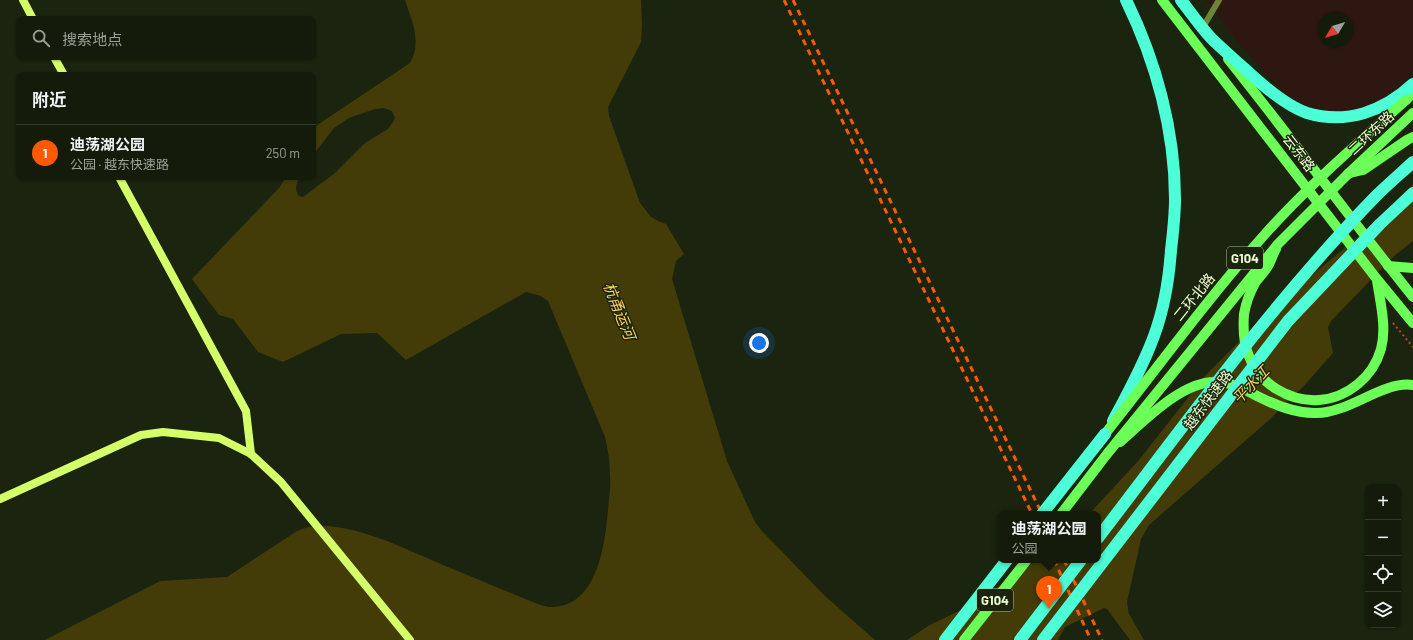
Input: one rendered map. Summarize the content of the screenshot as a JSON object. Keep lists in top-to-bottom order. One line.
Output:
{"streets":{"highway":["G104","二环北路","越东快速路"],"main road":["二环东路","云东路"]},"crossings":[["二环东路","G104"]],"water":["杭甬运河","平水江"],"north":"bottom left","page":{"search":"搜索地点","heading":"附近","list":[{"mark":"1","name":"迪荡湖公园","note":"公园 · 越东快速路","value":"250 m"}],"map_buttons":["+","−"],"popup":["迪荡湖公园","公园"],"pins":"1"}}
